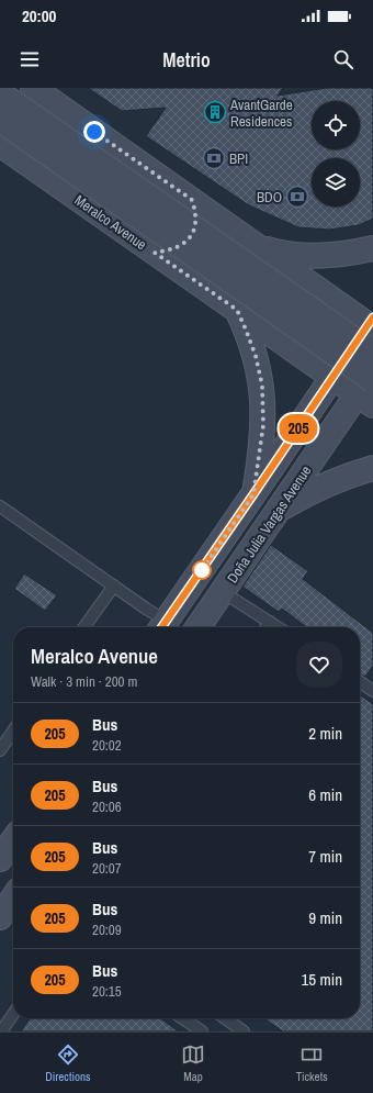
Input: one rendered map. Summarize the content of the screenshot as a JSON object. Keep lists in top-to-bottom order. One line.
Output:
{"streets":{"main road":["Meralco Avenue","Doña Julia Vargas Avenue"]},"crossings":[["Meralco Avenue","Doña Julia Vargas Avenue"]],"places":{"building":["AvantGarde Residences"],"bank":["BPI","BDO"]},"lines":["bus line 205"],"page":{"status":"20:00","header":"Metrio","on_map":"205","heading":["Meralco Avenue","Walk · 3 min · 200 m"],"list":[{"mark":"205","name":"Bus","note":"20:02","value":"2 min"},{"mark":"205","name":"Bus","note":"20:06","value":"6 min"},{"mark":"205","name":"Bus","note":"20:07","value":"7 min"},{"mark":"205","name":"Bus","note":"20:09","value":"9 min"},{"mark":"205","name":"Bus","note":"20:15","value":"15 min"}],"tabs":["Directions","Map","Tickets"]}}
